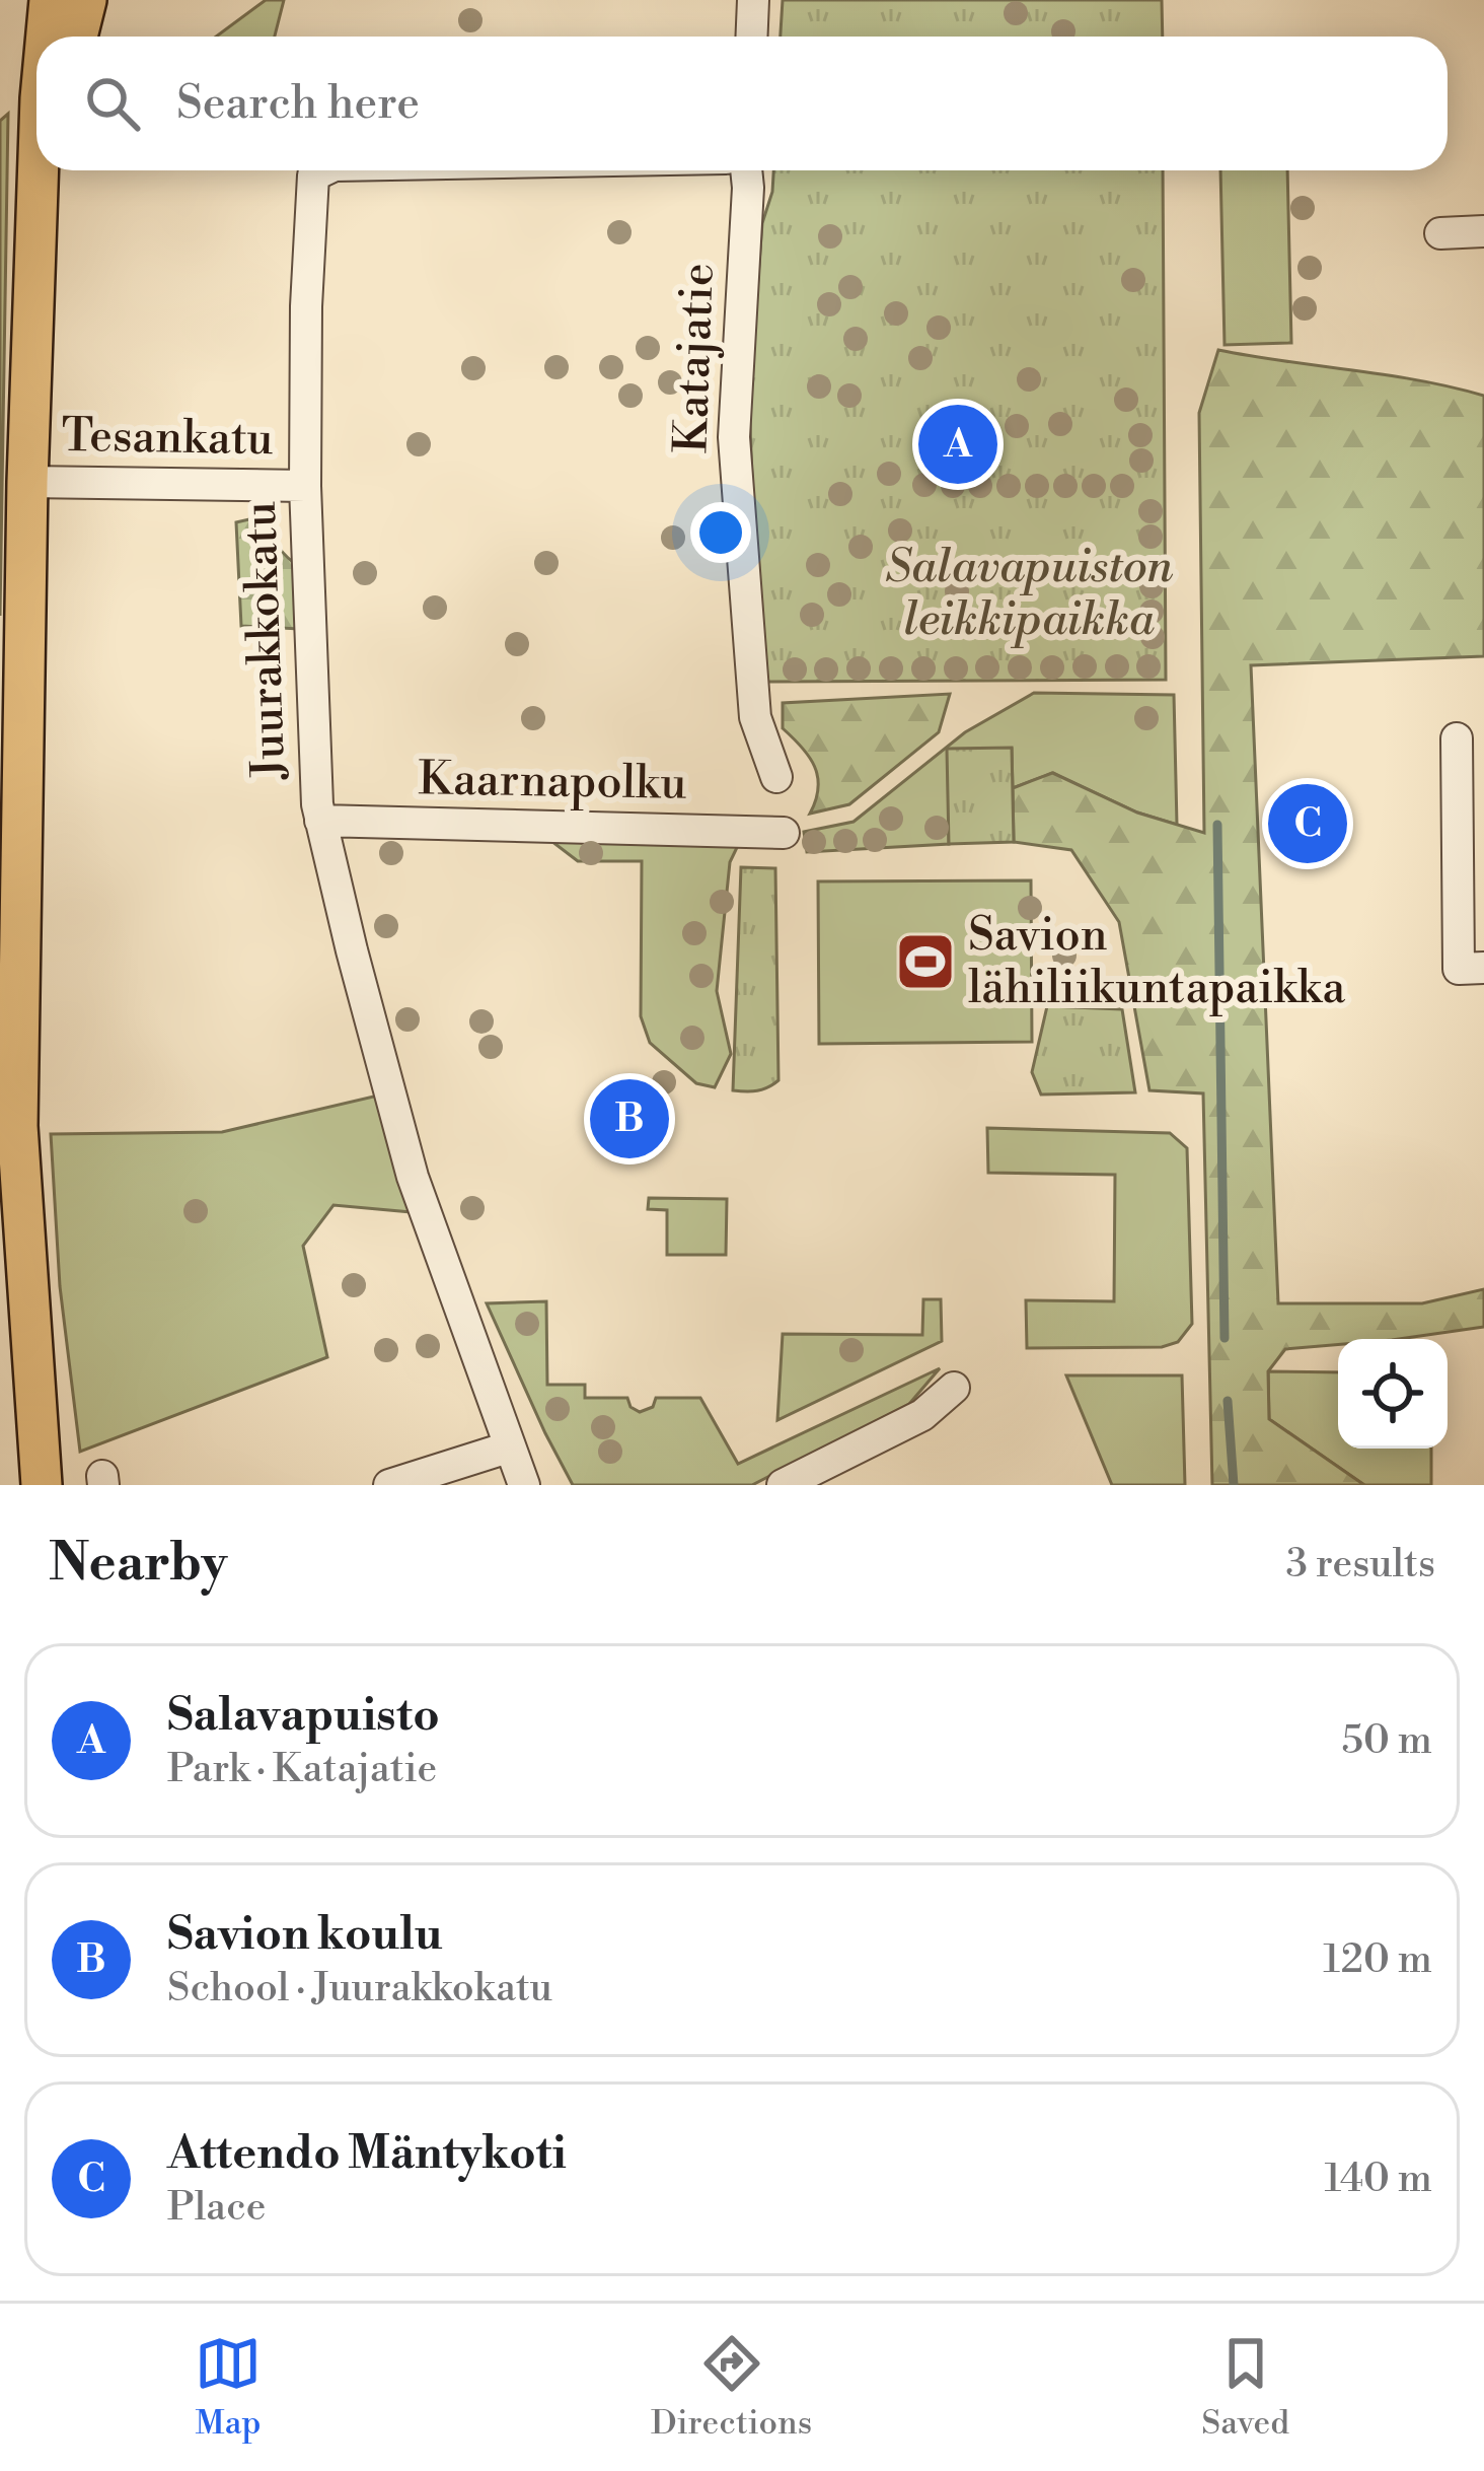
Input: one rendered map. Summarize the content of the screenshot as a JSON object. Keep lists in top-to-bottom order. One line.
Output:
{"streets":{"street":["Katajatie","Tesankatu","Juurakkokatu","Kaarnapolku"]},"crossings":[["Tesankatu","Juurakkokatu"],["Juurakkokatu","Kaarnapolku"]],"parks":["Salavapuiston leikkipaikka"],"places":{"sports":["Savion lähiliikuntapaikka"]},"page":{"search":"Search here","pins":["A","C","B"],"heading":["Nearby","3 results"],"list":[{"mark":"A","name":"Salavapuisto","note":"Park · Katajatie","value":"50 m"},{"mark":"B","name":"Savion koulu","note":"School · Juurakkokatu","value":"120 m"},{"mark":"C","name":"Attendo Mäntykoti","note":"Place","value":"140 m"}],"nav":["Map","Directions","Saved"]}}
